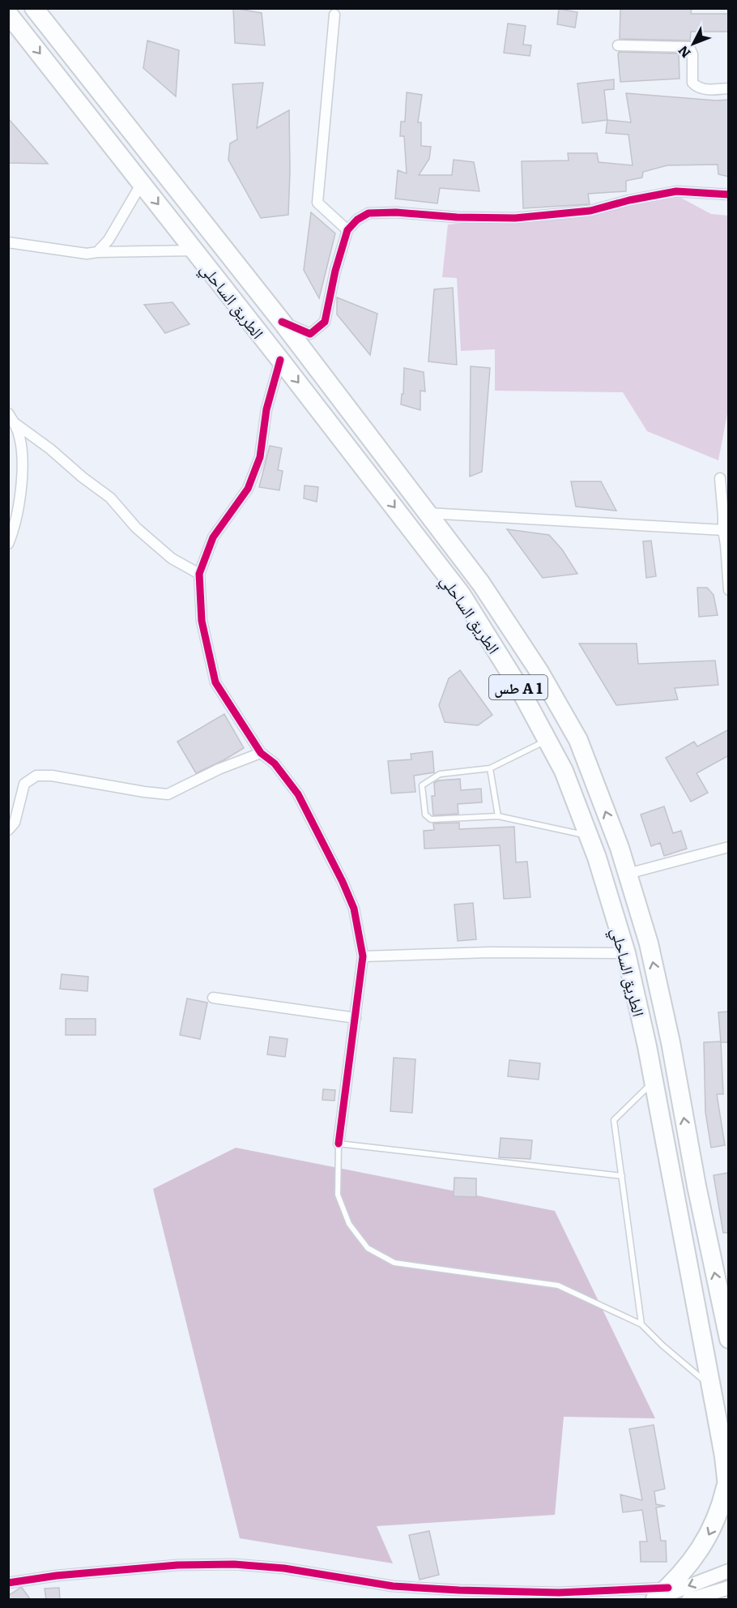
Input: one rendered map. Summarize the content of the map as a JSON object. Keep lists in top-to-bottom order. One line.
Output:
{"streets":{"highway":["الطريق الساحلي","طس A 1"]},"north":"bottom left"}
